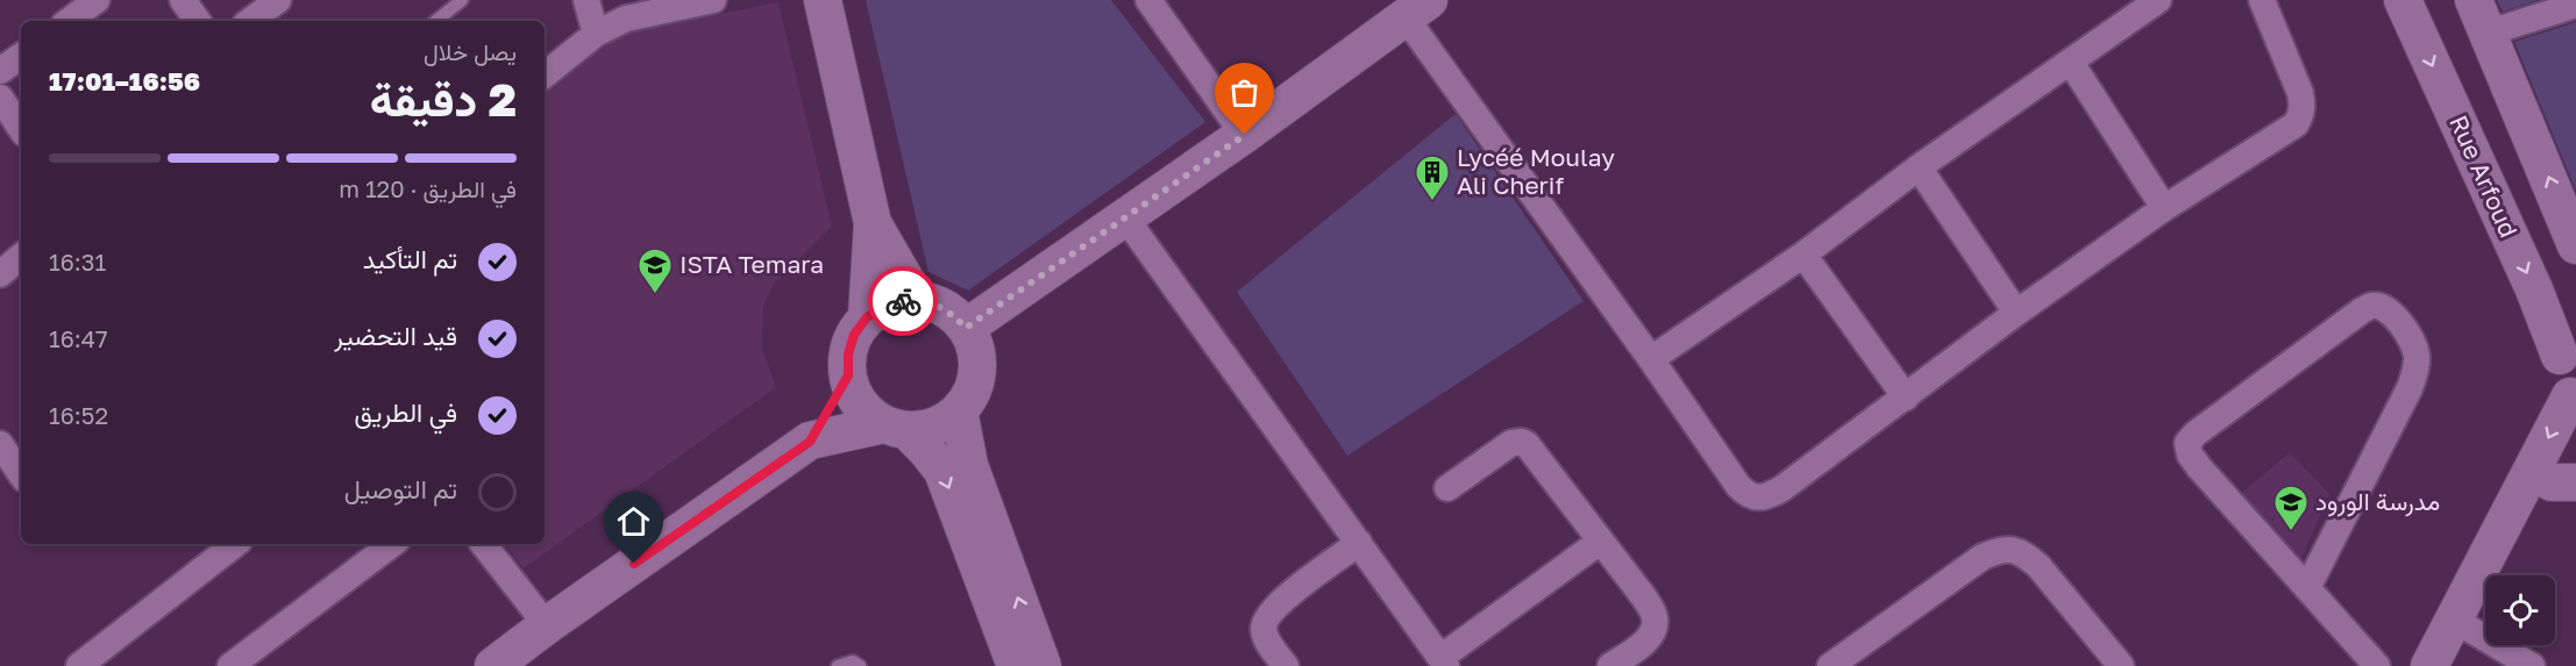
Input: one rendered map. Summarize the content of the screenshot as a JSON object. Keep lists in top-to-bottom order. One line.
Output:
{"streets":{"street":["Rue Arfoud"]},"places":{"building":["Lycéé Moulay Ali Cherif"],"school or university":["ISTA Temara","مدرسة الورود"]},"page":{"heading":["2 دقيقة","يصل خلال","16:56–17:01"],"bar":"في الطريق · 120 m","list":[["تم التأكيد","16:31"],["قيد التحضير","16:47"],["في الطريق","16:52"],"تم التوصيل"]}}
